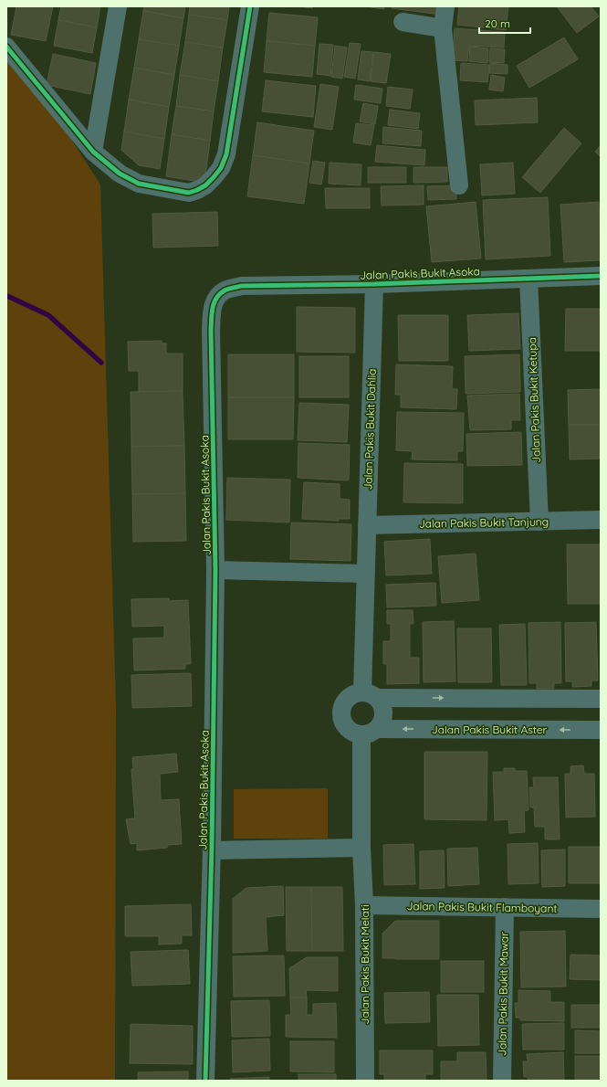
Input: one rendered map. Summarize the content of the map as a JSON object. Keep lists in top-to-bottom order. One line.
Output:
{"streets":{"street":["Jalan Pakis Bukit Asoka","Jalan Pakis Bukit Ketupa","Jalan Pakis Bukit Dahlia","Jalan Pakis Bukit Tanjung","Jalan Pakis Bukit Aster","Jalan Pakis Bukit Flamboyant","Jalan Pakis Bukit Melati","Jalan Pakis Bukit Mawar"]},"crossings":[["Jalan Pakis Bukit Asoka","Jalan Pakis Bukit Ketupa"],["Jalan Pakis Bukit Asoka","Jalan Pakis Bukit Dahlia"],["Jalan Pakis Bukit Ketupa","Jalan Pakis Bukit Tanjung"],["Jalan Pakis Bukit Dahlia","Jalan Pakis Bukit Tanjung"],["Jalan Pakis Bukit Dahlia","Jalan Pakis Bukit Aster"],["Jalan Pakis Bukit Dahlia","Jalan Pakis Bukit Melati"],["Jalan Pakis Bukit Aster","Jalan Pakis Bukit Melati"],["Jalan Pakis Bukit Flamboyant","Jalan Pakis Bukit Melati"],["Jalan Pakis Bukit Flamboyant","Jalan Pakis Bukit Mawar"]],"scale_bar":"20 m"}
